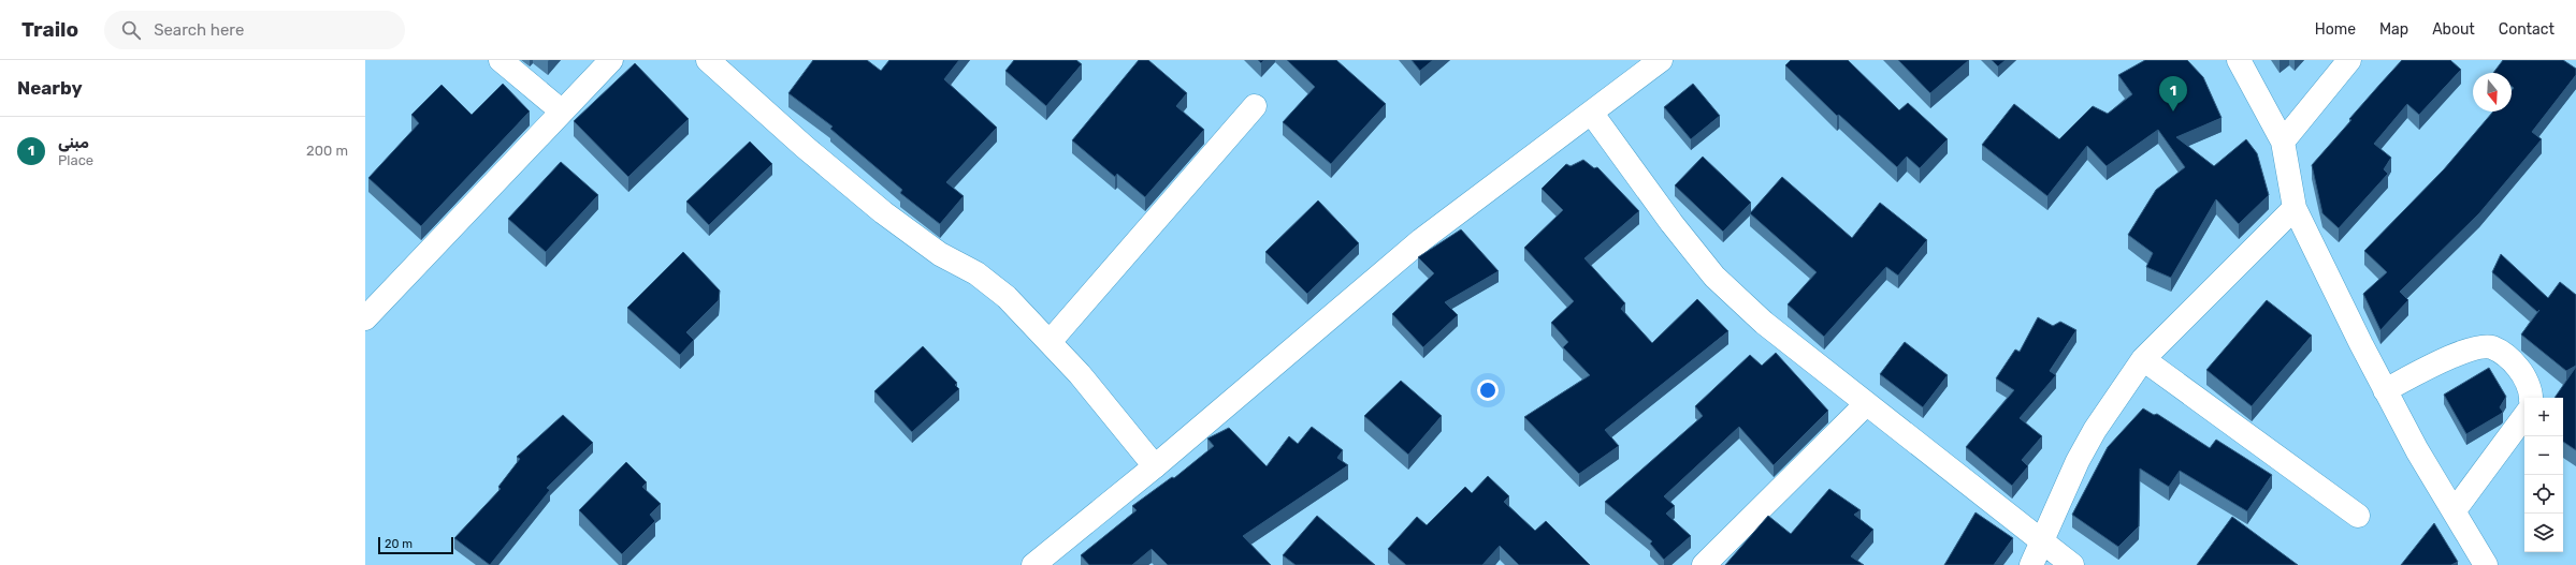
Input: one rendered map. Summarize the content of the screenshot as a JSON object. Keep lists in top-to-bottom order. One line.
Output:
{"scale_bar":"20 m","north":"bottom","page":{"header":"Trailo","search":"Search here","nav":["Home","Map","About","Contact"],"heading":"Nearby","pins":"1","list":[{"mark":"1","name":"مبنى","note":"Place","value":"200 m"}],"map_buttons":["+","−"],"scale":"20 m"}}
